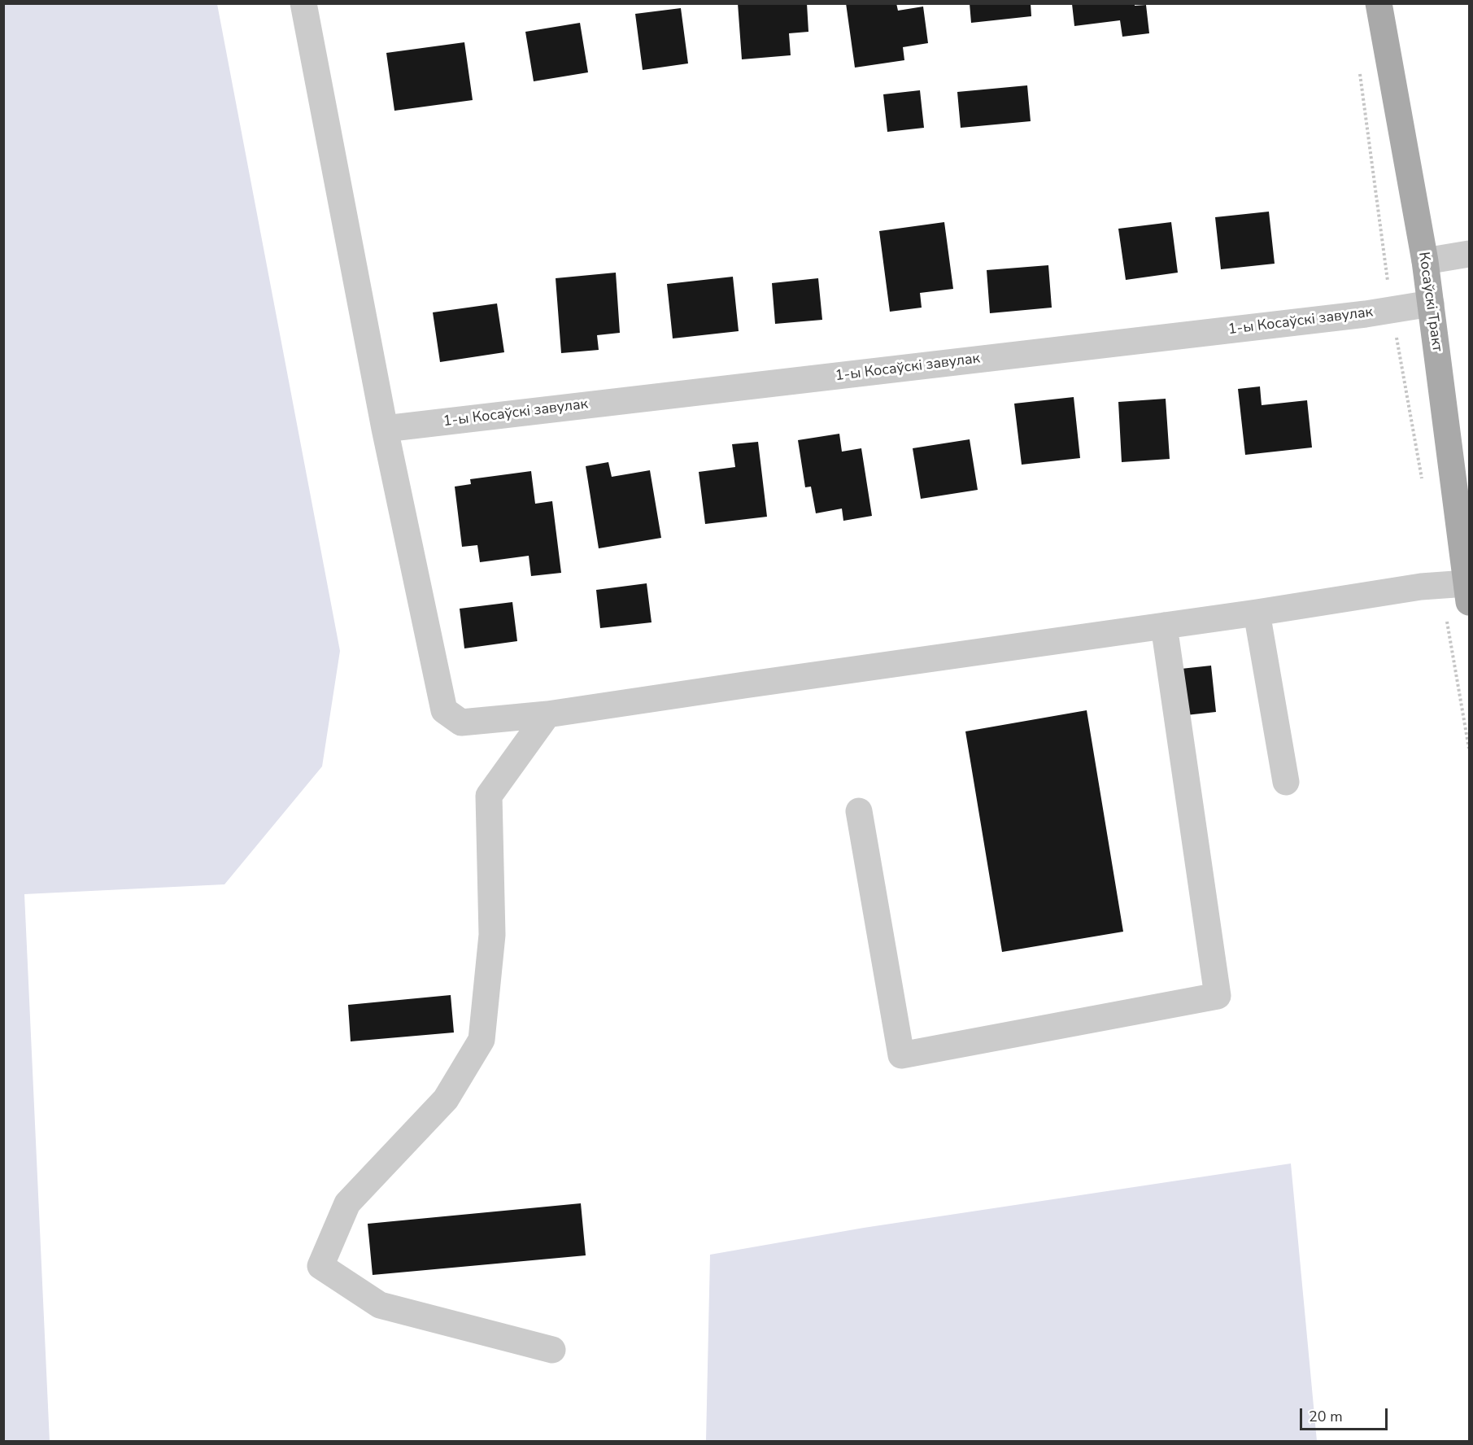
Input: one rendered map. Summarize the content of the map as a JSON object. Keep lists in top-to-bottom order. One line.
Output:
{"streets":{"main road":["Косаўскі Тракт"],"street":["1-ы Косаўскі завулак"]},"crossings":[["Косаўскі Тракт","1-ы Косаўскі завулак"]],"scale_bar":"20 m"}
